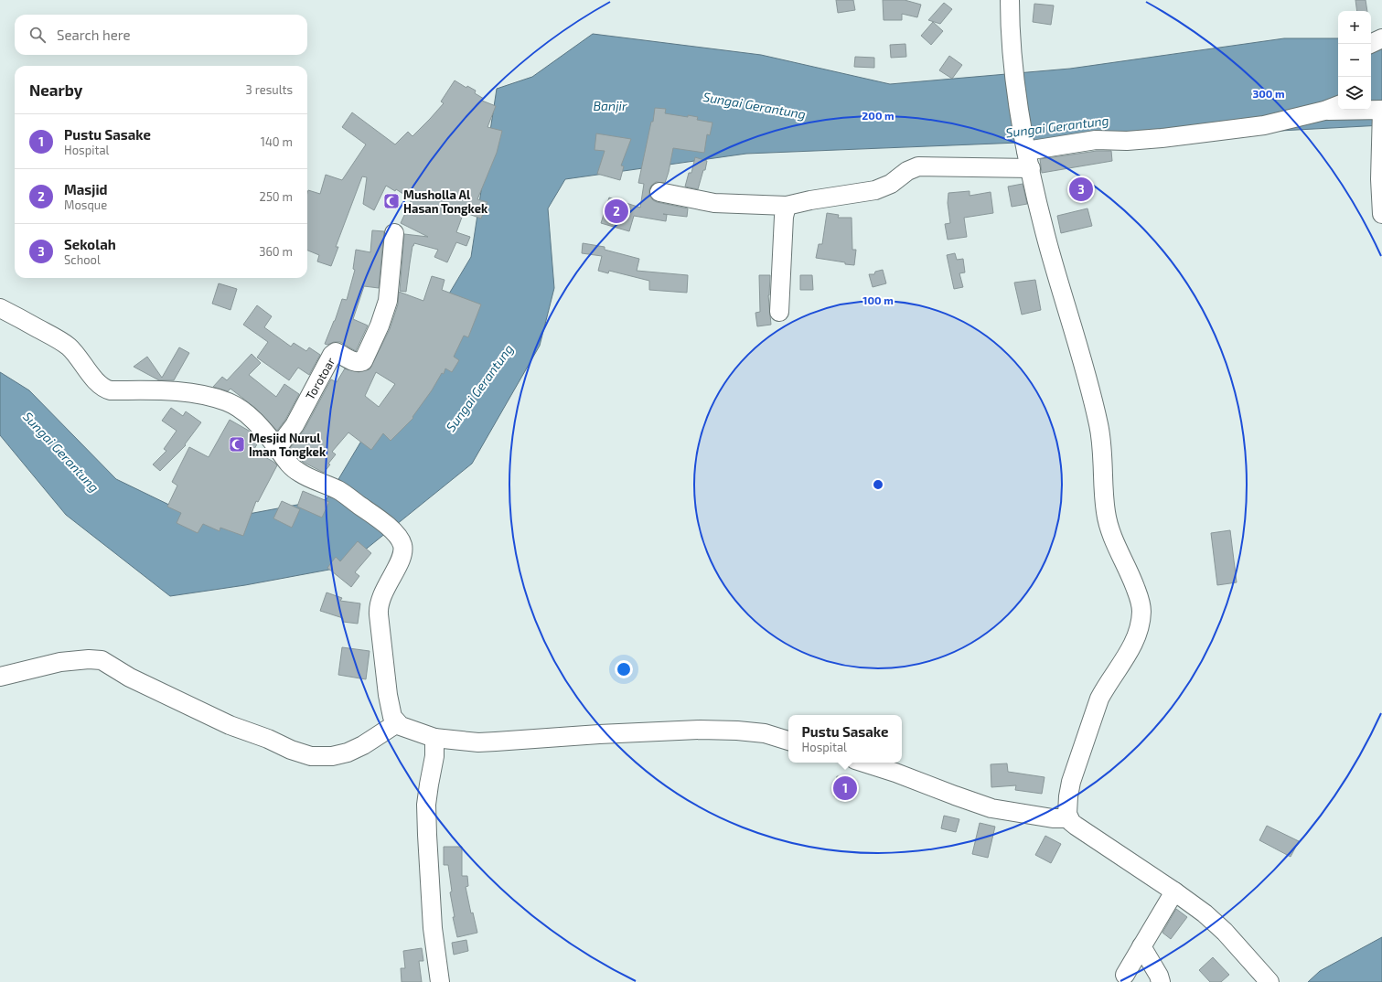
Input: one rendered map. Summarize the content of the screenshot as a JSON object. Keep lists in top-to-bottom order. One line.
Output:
{"streets":{"street":["Torotoar"]},"water":["Banjir","Sungai Gerantung"],"places":{"mosque":["Musholla Al Hasan Tongkek","Mesjid Nurul Iman Tongkek"]},"page":{"map_buttons":["+","−"],"search":"Search here","heading":["Nearby","3 results"],"list":[{"mark":"1","name":"Pustu Sasake","note":"Hospital","value":"140 m"},{"mark":"2","name":"Masjid","note":"Mosque","value":"250 m"},{"mark":"3","name":"Sekolah","note":"School","value":"360 m"}],"pins":["3","2","1"],"popup":["Pustu Sasake","Hospital"]},"rings":["300 m","200 m","100 m"]}
